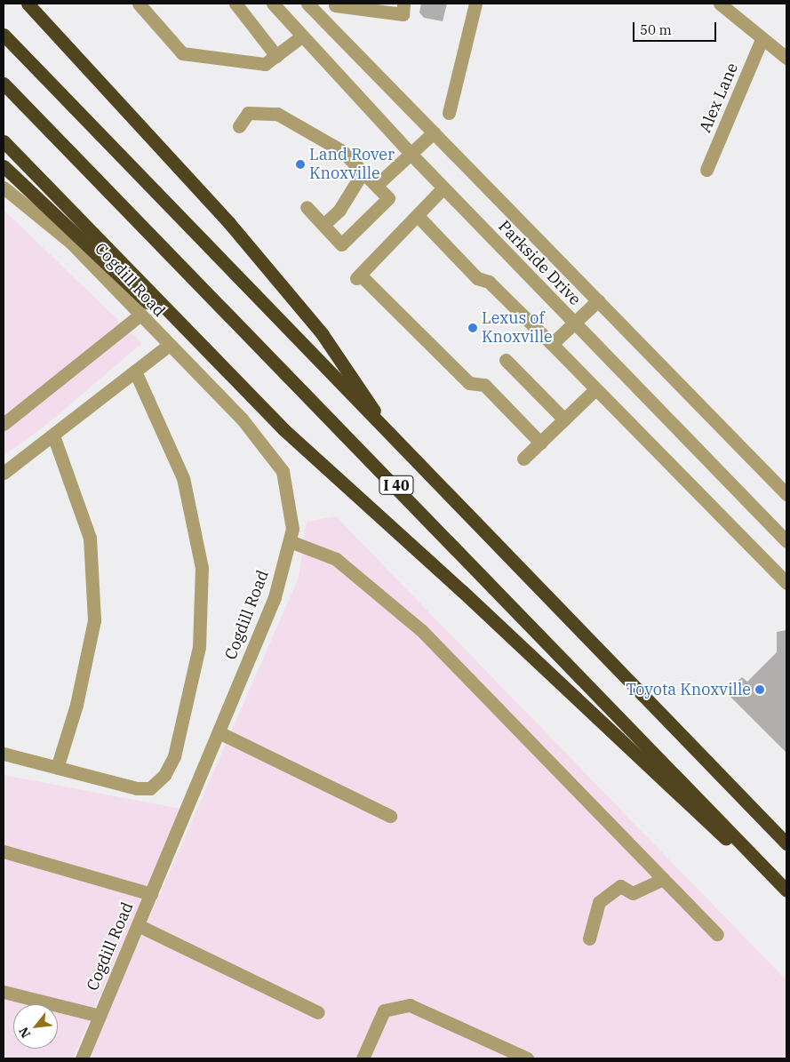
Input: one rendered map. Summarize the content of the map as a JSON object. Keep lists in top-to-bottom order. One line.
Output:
{"streets":{"highway":["I 40"],"street":["Alex Lane","Parkside Drive","Cogdill Road"]},"places":["Land Rover Knoxville","Lexus of Knoxville","Toyota Knoxville"],"scale_bar":"50 m","north":"bottom left"}
